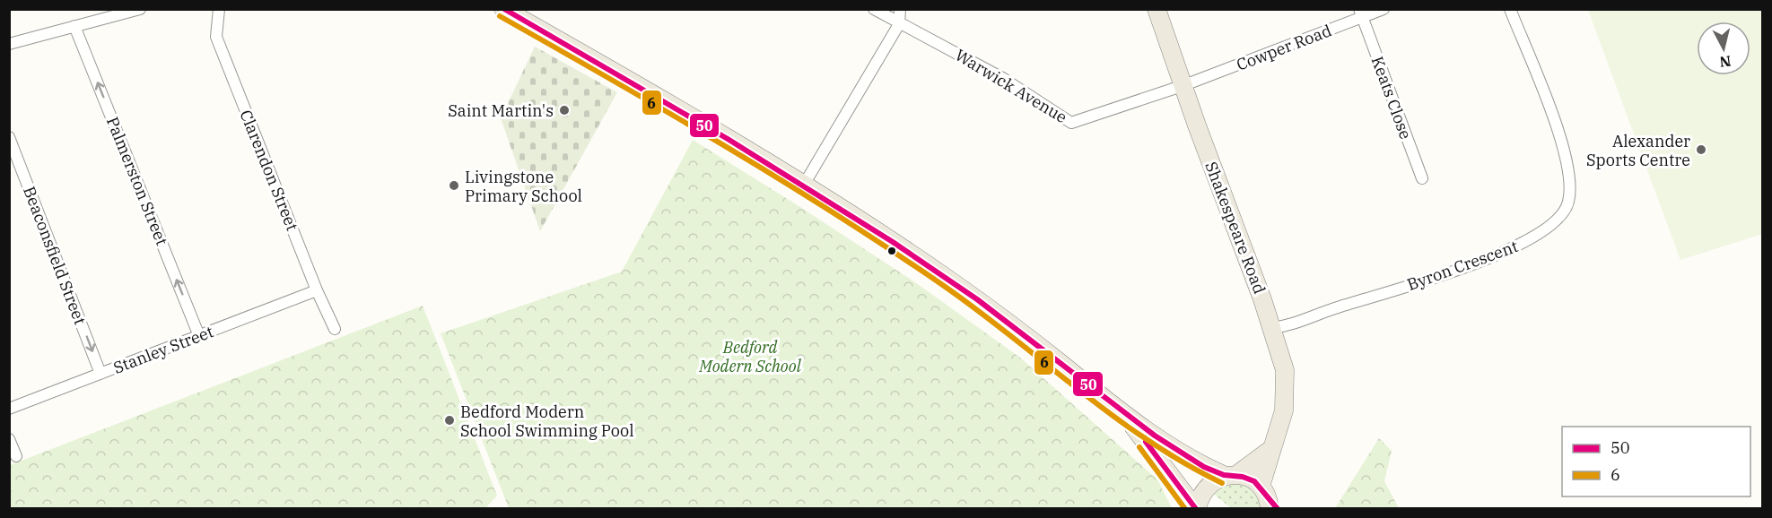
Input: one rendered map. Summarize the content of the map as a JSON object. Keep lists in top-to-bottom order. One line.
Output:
{"streets":{"main road":["Shakespeare Road"],"street":["Cowper Road","Warwick Avenue","Keats Close","Clarendon Street","Palmerston Street","Beaconsfield Street","Byron Crescent","Stanley Street"]},"crossings":[["Cowper Road","Warwick Avenue"],["Cowper Road","Keats Close"],["Cowper Road","Shakespeare Road"],["Warwick Avenue","Shakespeare Road"],["Clarendon Street","Stanley Street"],["Palmerston Street","Stanley Street"],["Shakespeare Road","Byron Crescent"],["Beaconsfield Street","Stanley Street"]],"one_way":["Palmerston Street","Beaconsfield Street"],"parks":["Bedford Modern School"],"places":["Saint Martin's","Alexander Sports Centre","Livingstone Primary School","Bedford Modern School Swimming Pool"],"lines":["transit line 50","transit line 6"],"legend":["50","6"],"north":"bottom"}
